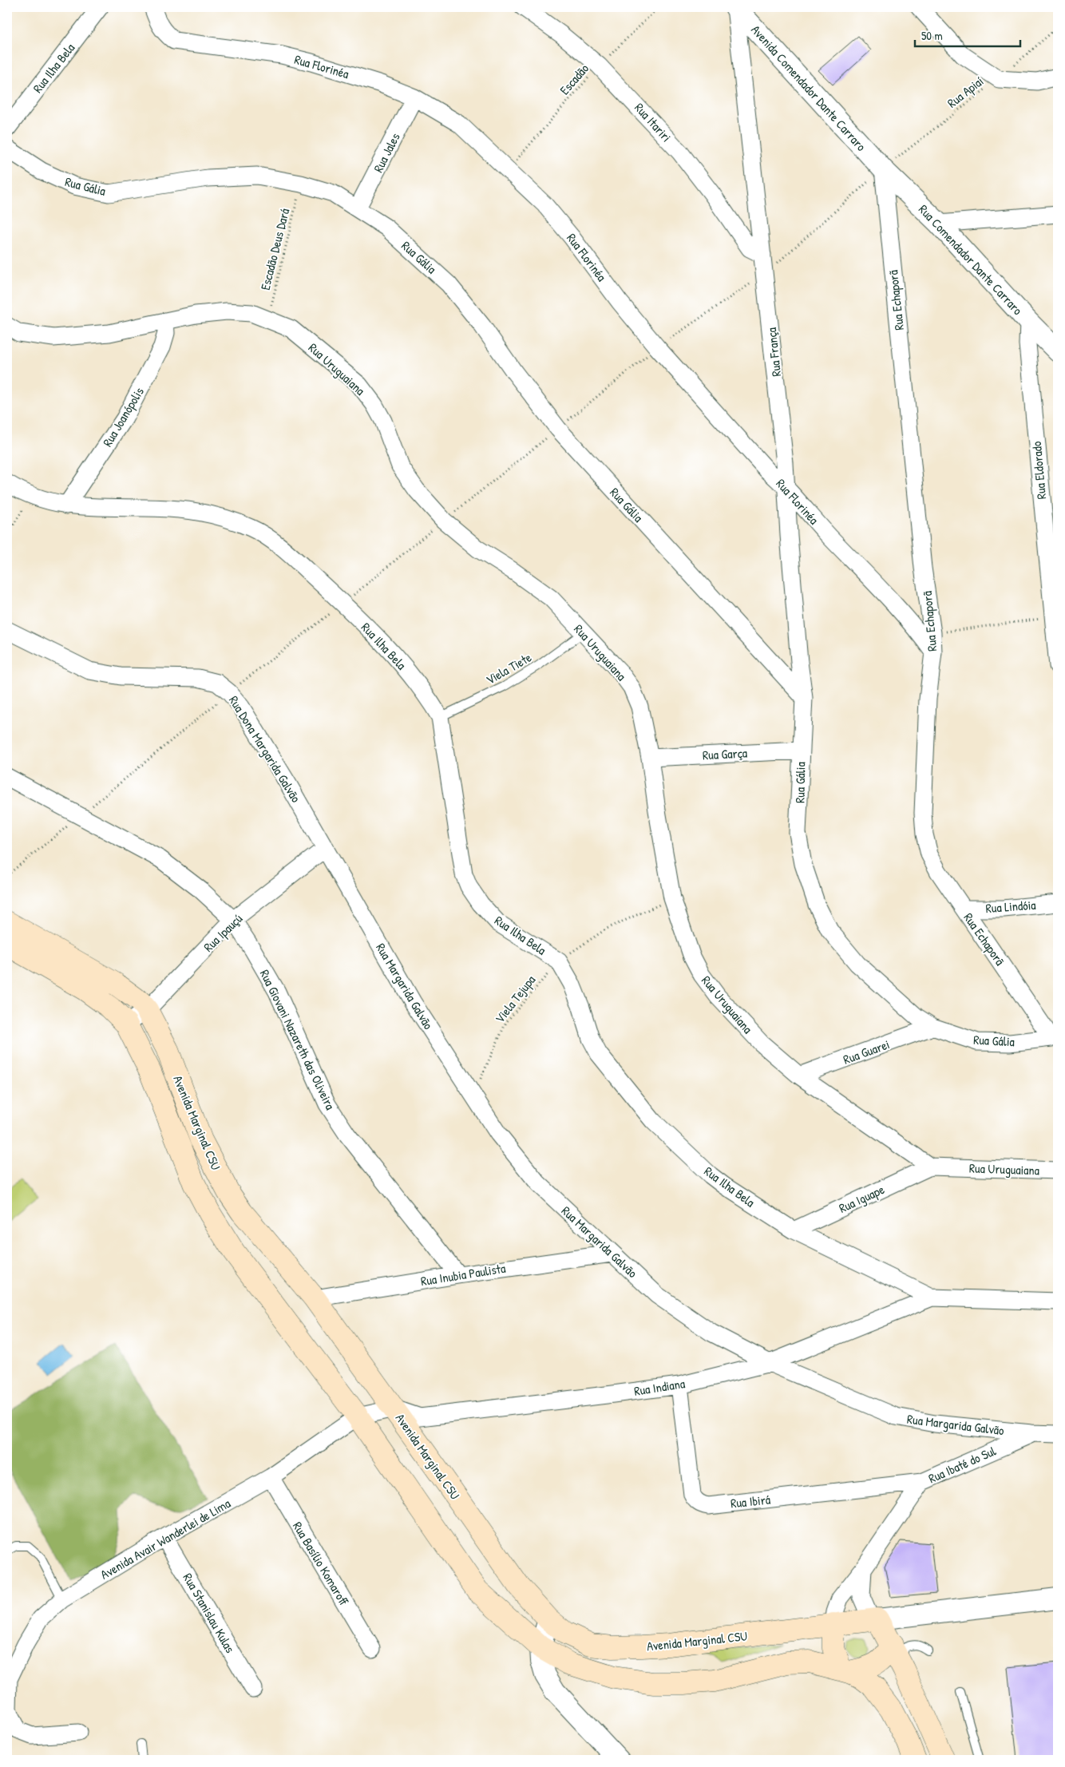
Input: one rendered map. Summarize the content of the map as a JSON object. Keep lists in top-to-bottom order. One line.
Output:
{"streets":{"main road":["Avenida Marginal CSU"],"street":["Rua Florinéa","Rua Ilha Bela","Avenida Comendador Dante Carraro","Rua Itariri","Rua Jales","Rua Gália","Rua Comendador Dante Carraro","Rua Echaporã","Rua França","Rua Uruguaiana","Rua Joanópolis","Rua Eldorado","Rua Dona Margarida Galvão","Rua Garça","Rua Lindóia","Rua Ipauçú","Rua Margarida Galvão","Rua Giovani Nazareth das Oliveira","Rua Guarei","Rua Iguape","Rua Inubia Paulista","Rua Indiana","Rua Ibaté do Sul","Rua Ibirá","Avenida Avair Wanderlei de Lima","Rua Basílio Komaroff","Rua Stanislau Kulas"],"lane":["Viela Tiete"],"path":["Escadão","Rua Apiaí","Escadão Deus Dará","Viela Tejupa"]},"crossings":[["Rua Florinéa","Escadão"],["Rua Florinéa","Rua Jales"],["Rua Florinéa","Rua Echaporã"],["Rua Florinéa","Rua França"],["Rua Ilha Bela","Rua Joanópolis"],["Rua Ilha Bela","Viela Tiete"],["Rua Ilha Bela","Viela Tejupa"],["Rua Ilha Bela","Rua Iguape"],["Rua Ilha Bela","Rua Indiana"],["Escadão","Rua Itariri"],["Avenida Comendador Dante Carraro","Rua Apiaí"],["Avenida Comendador Dante Carraro","Rua Comendador Dante Carraro"],["Avenida Comendador Dante Carraro","Rua Echaporã"],["Avenida Comendador Dante Carraro","Rua França"],["Rua Apiaí","Rua Comendador Dante Carraro"],["Rua Apiaí","Rua Echaporã"],["Rua Itariri","Rua França"],["Rua Jales","Rua Gália"],["Rua Gália","Escadão Deus Dará"],["Rua Gália","Rua Echaporã"],["Rua Gália","Rua França"],["Rua Gália","Rua Garça"],["Rua Gália","Rua Guarei"],["Escadão Deus Dará","Rua Uruguaiana"],["Rua Comendador Dante Carraro","Rua Echaporã"],["Rua Comendador Dante Carraro","Rua Eldorado"],["Rua Echaporã","Rua Lindóia"],["Rua Uruguaiana","Rua Joanópolis"],["Rua Uruguaiana","Viela Tiete"],["Rua Uruguaiana","Rua Garça"],["Rua Uruguaiana","Viela Tejupa"],["Rua Uruguaiana","Rua Guarei"],["Rua Uruguaiana","Rua Iguape"],["Rua Dona Margarida Galvão","Rua Margarida Galvão"],["Rua Ipauçú","Rua Margarida Galvão"],["Rua Ipauçú","Rua Giovani Nazareth das Oliveira"],["Rua Ipauçú","Avenida Marginal CSU"],["Rua Margarida Galvão","Viela Tejupa"],["Rua Margarida Galvão","Rua Inubia Paulista"],["Rua Margarida Galvão","Rua Indiana"],["Rua Margarida Galvão","Rua Ibaté do Sul"],["Rua Giovani Nazareth das Oliveira","Rua Inubia Paulista"],["Avenida Marginal CSU","Rua Inubia Paulista"],["Avenida Marginal CSU","Rua Indiana"],["Avenida Marginal CSU","Rua Ibaté do Sul"],["Avenida Marginal CSU","Avenida Avair Wanderlei de Lima"],["Rua Indiana","Rua Ibirá"],["Rua Indiana","Avenida Avair Wanderlei de Lima"],["Rua Ibaté do Sul","Rua Ibirá"],["Avenida Avair Wanderlei de Lima","Rua Basílio Komaroff"],["Avenida Avair Wanderlei de Lima","Rua Stanislau Kulas"]],"scale_bar":"50 m"}
